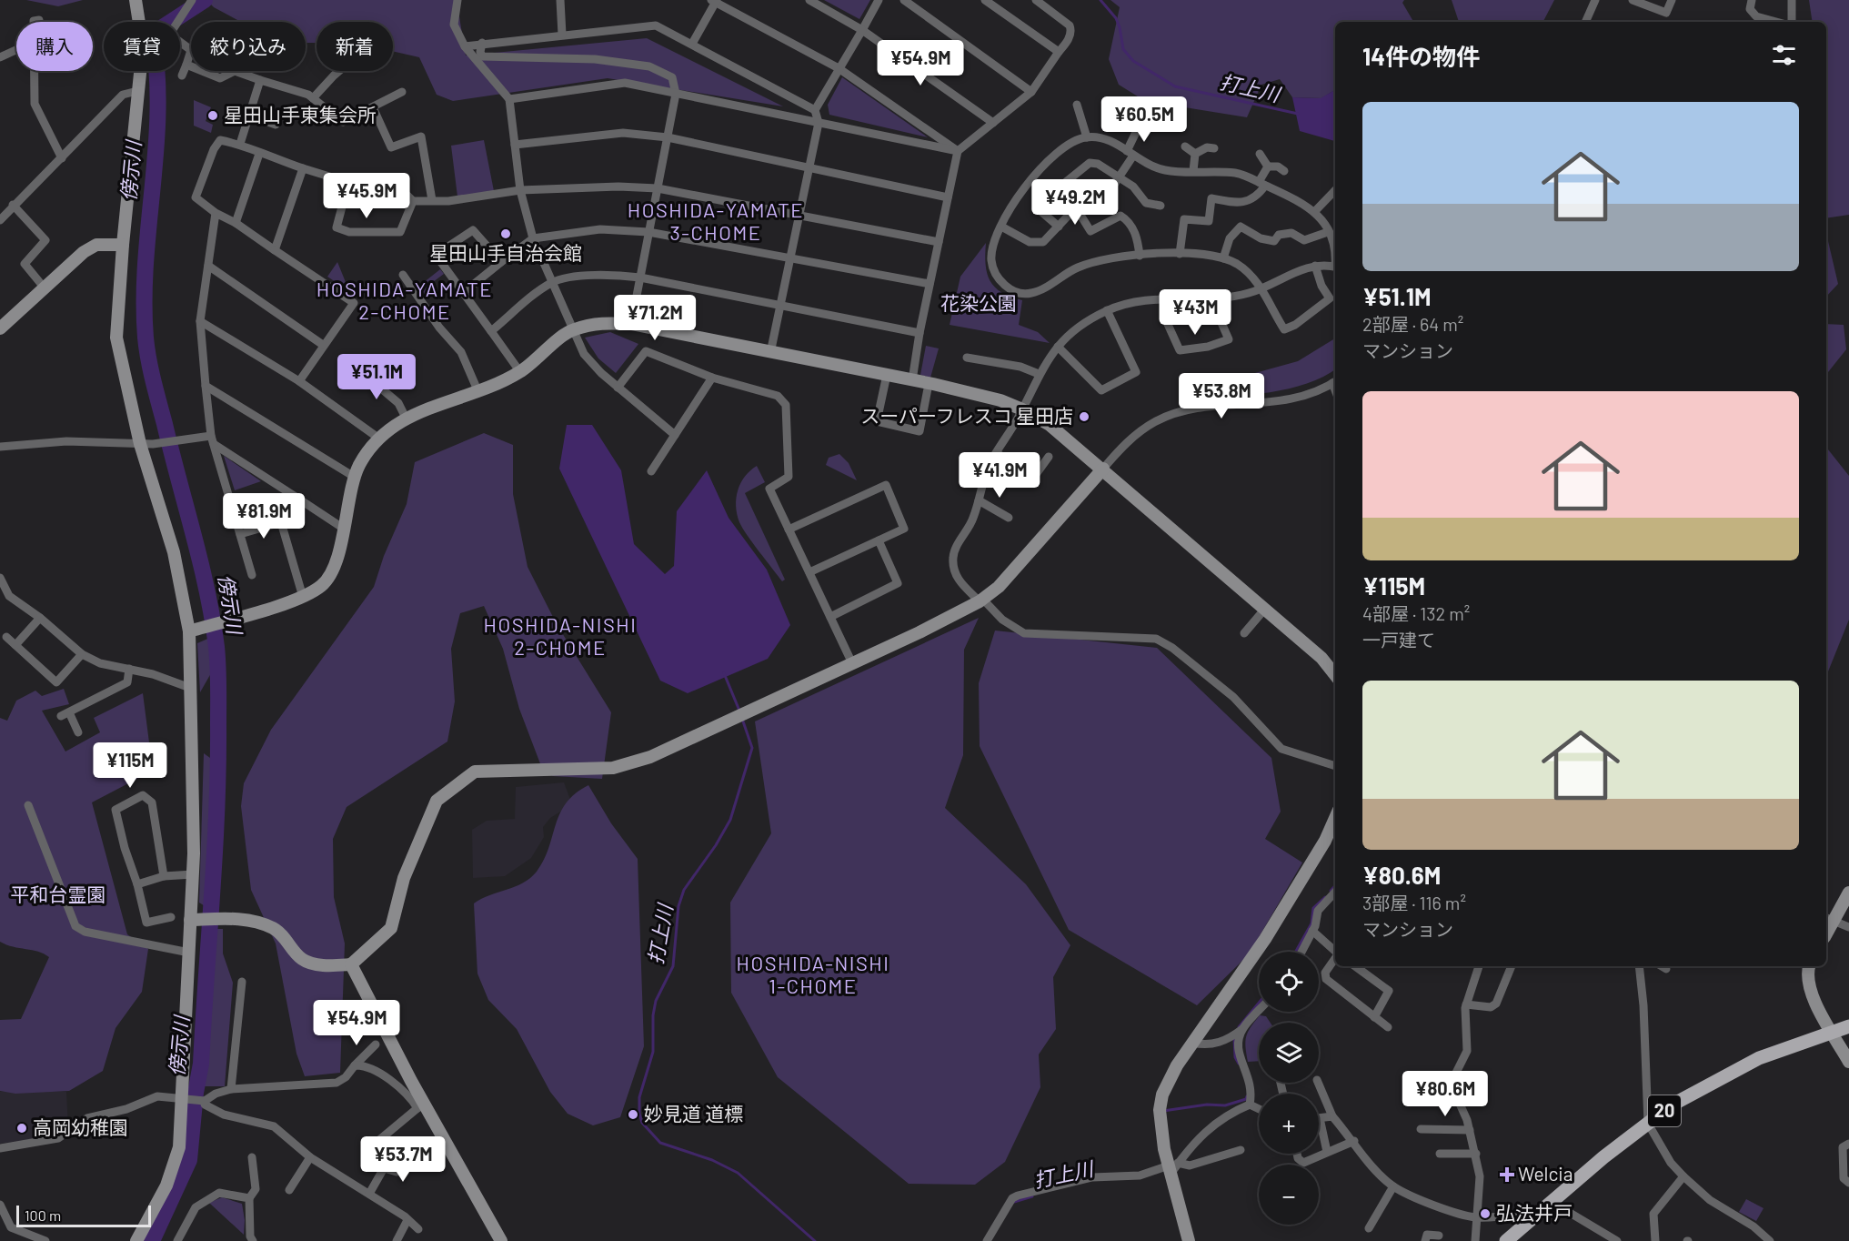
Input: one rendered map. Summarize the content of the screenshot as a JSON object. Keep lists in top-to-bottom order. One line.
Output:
{"streets":{"main road":["20"]},"districts":["HOSHIDA-YAMATE 3-CHOME","HOSHIDA-YAMATE 2-CHOME","HOSHIDA-NISHI 2-CHOME","HOSHIDA-NISHI 1-CHOME"],"water":["打上川","傍示川"],"parks":["花染公園","平和台霊園"],"places":{"other":["星田山手東集会所","星田山手自治会館","スーパーフレスコ 星田店","妙見道 道標","高岡幼稚園","弘法井戸"],"health":["Welcia"]},"scale_bar":"100 m","page":{"chip":["購入","賃貸","絞り込み","新着"],"heading":"14件の物件","price":["¥54.9M","¥60.5M","¥45.9M","¥49.2M","¥43M","¥71.2M","¥51.1M","¥53.8M","¥41.9M","¥81.9M","¥115M","¥54.9M","¥80.6M","¥53.7M"],"list":[{"name":"¥51.1M","note":"2部屋 · 64 m² · マンション"},{"name":"¥115M","note":"4部屋 · 132 m² · 一戸建て"},{"name":"¥80.6M","note":"3部屋 · 116 m² · マンション"}],"map_buttons":["+","−"],"scale":"100 m"}}
